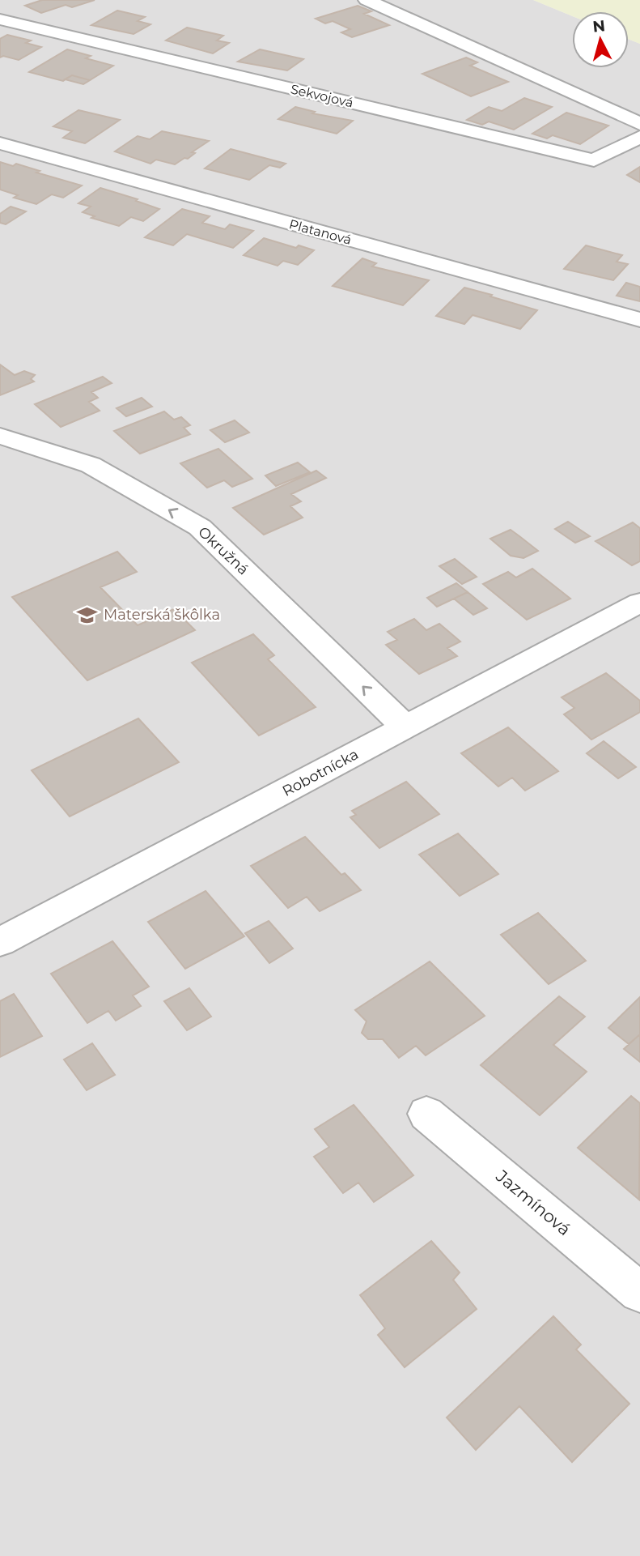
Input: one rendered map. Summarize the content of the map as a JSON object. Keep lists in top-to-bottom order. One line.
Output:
{"streets":{"street":["Sekvojová","Platanová","Okružná","Robotnícka","Jazmínová"]},"crossings":[["Okružná","Robotnícka"]],"one_way":["Okružná"],"places":{"school or university":["Materská škôlka"]},"north":"top"}
